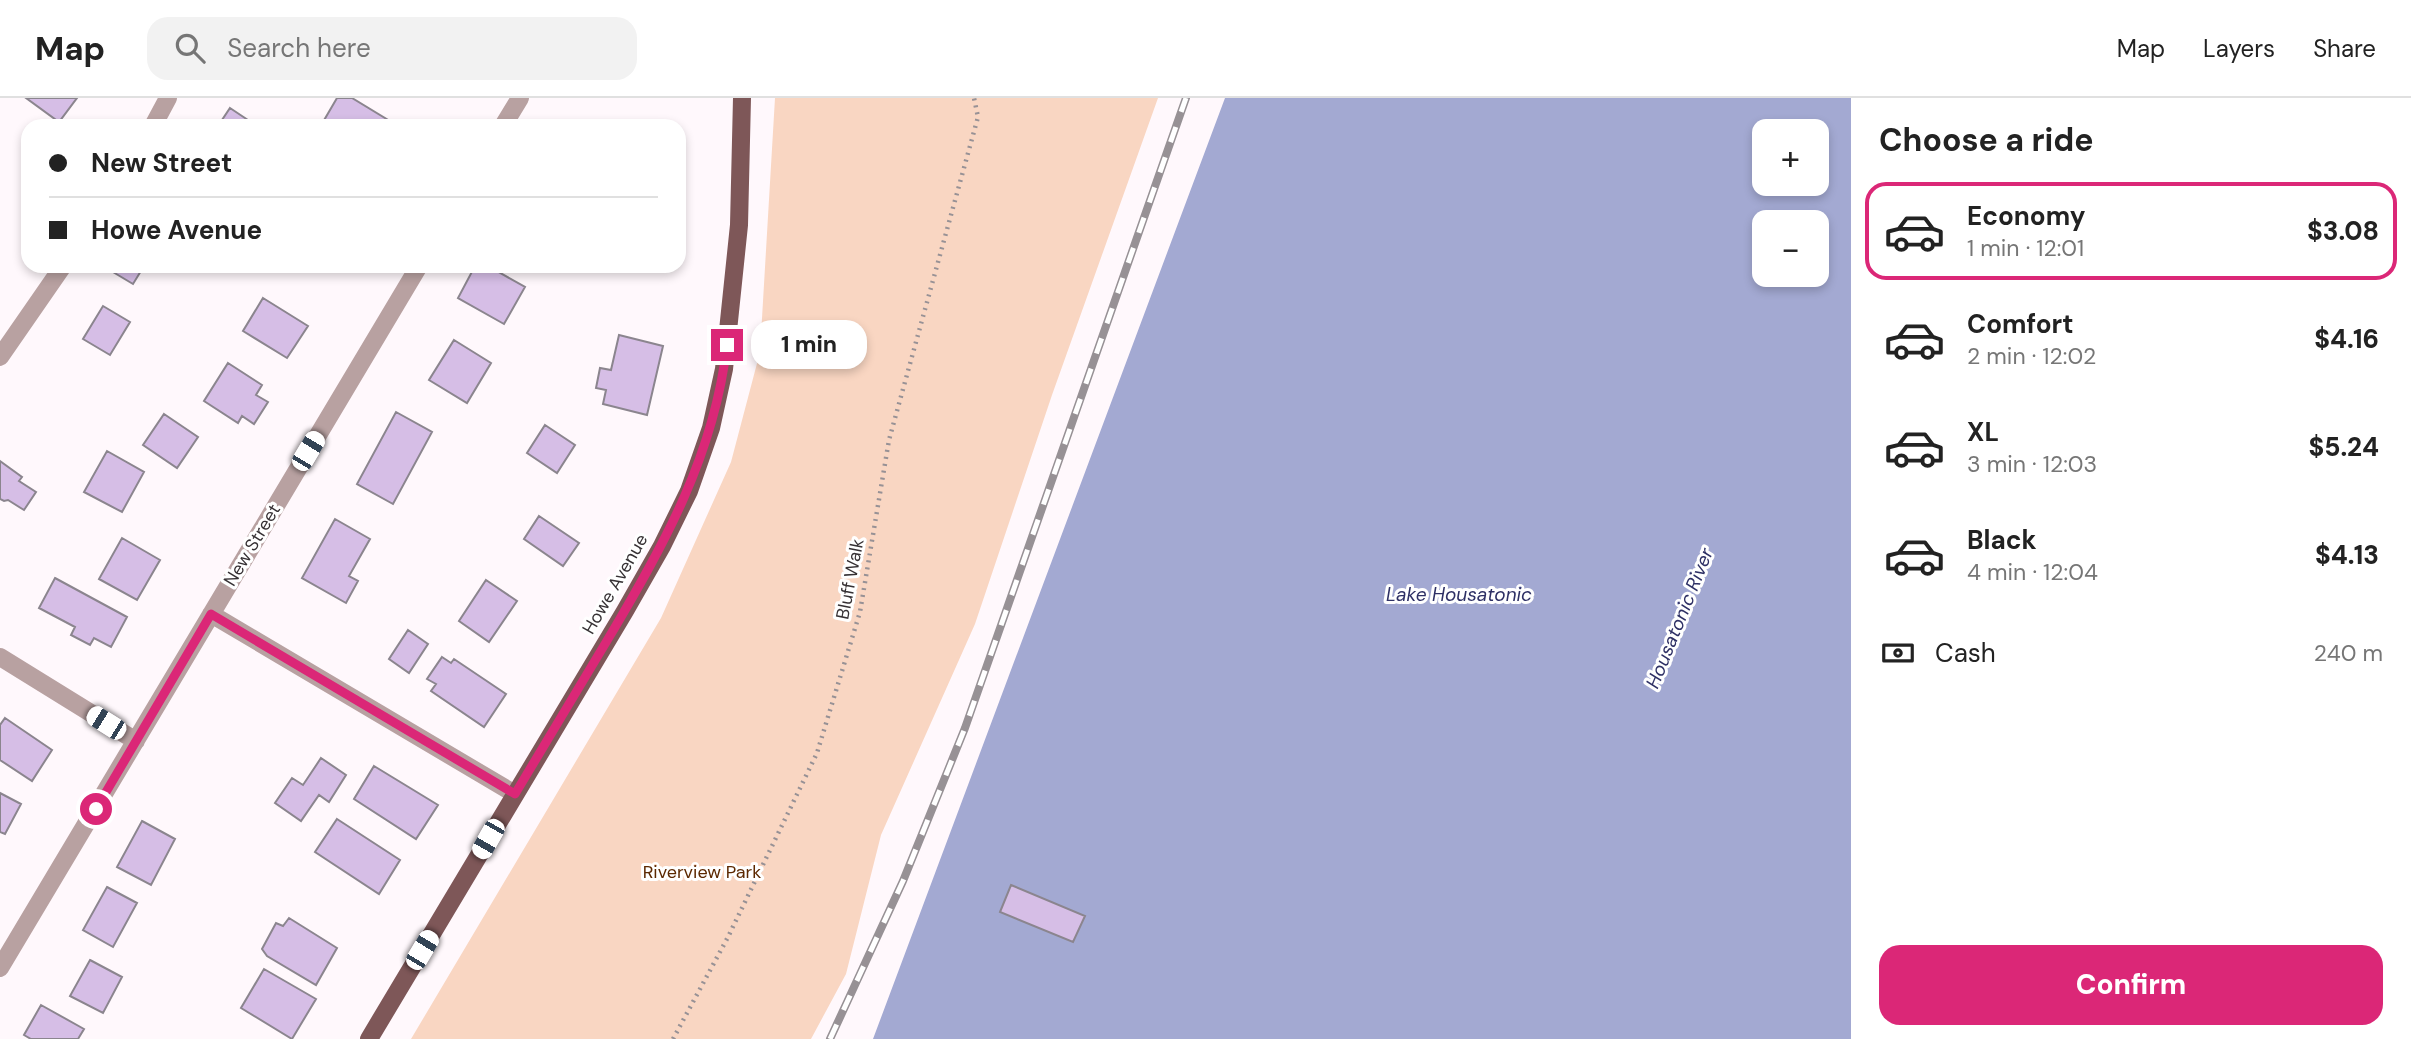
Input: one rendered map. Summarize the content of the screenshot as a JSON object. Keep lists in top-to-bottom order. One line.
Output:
{"streets":{"main road":["Howe Avenue"],"street":["New Street"],"path":["Bluff Walk"]},"water":["Lake Housatonic","Housatonic River"],"parks":["Riverview Park"],"page":{"header":"Map","search":"Search here","nav":["Map","Layers","Share"],"heading":"Choose a ride","map_buttons":["+","−"],"banner":["New Street","Howe Avenue"],"list":[{"name":"Economy","note":"1 min · 12:01","value":"$3.08"},{"name":"Comfort","note":"2 min · 12:02","value":"$4.16"},{"name":"XL","note":"3 min · 12:03","value":"$5.24"},{"name":"Black","note":"4 min · 12:04","value":"$4.13"}],"bubble":"1 min","pay":["Cash","240 m"],"buttons":"Confirm"}}
